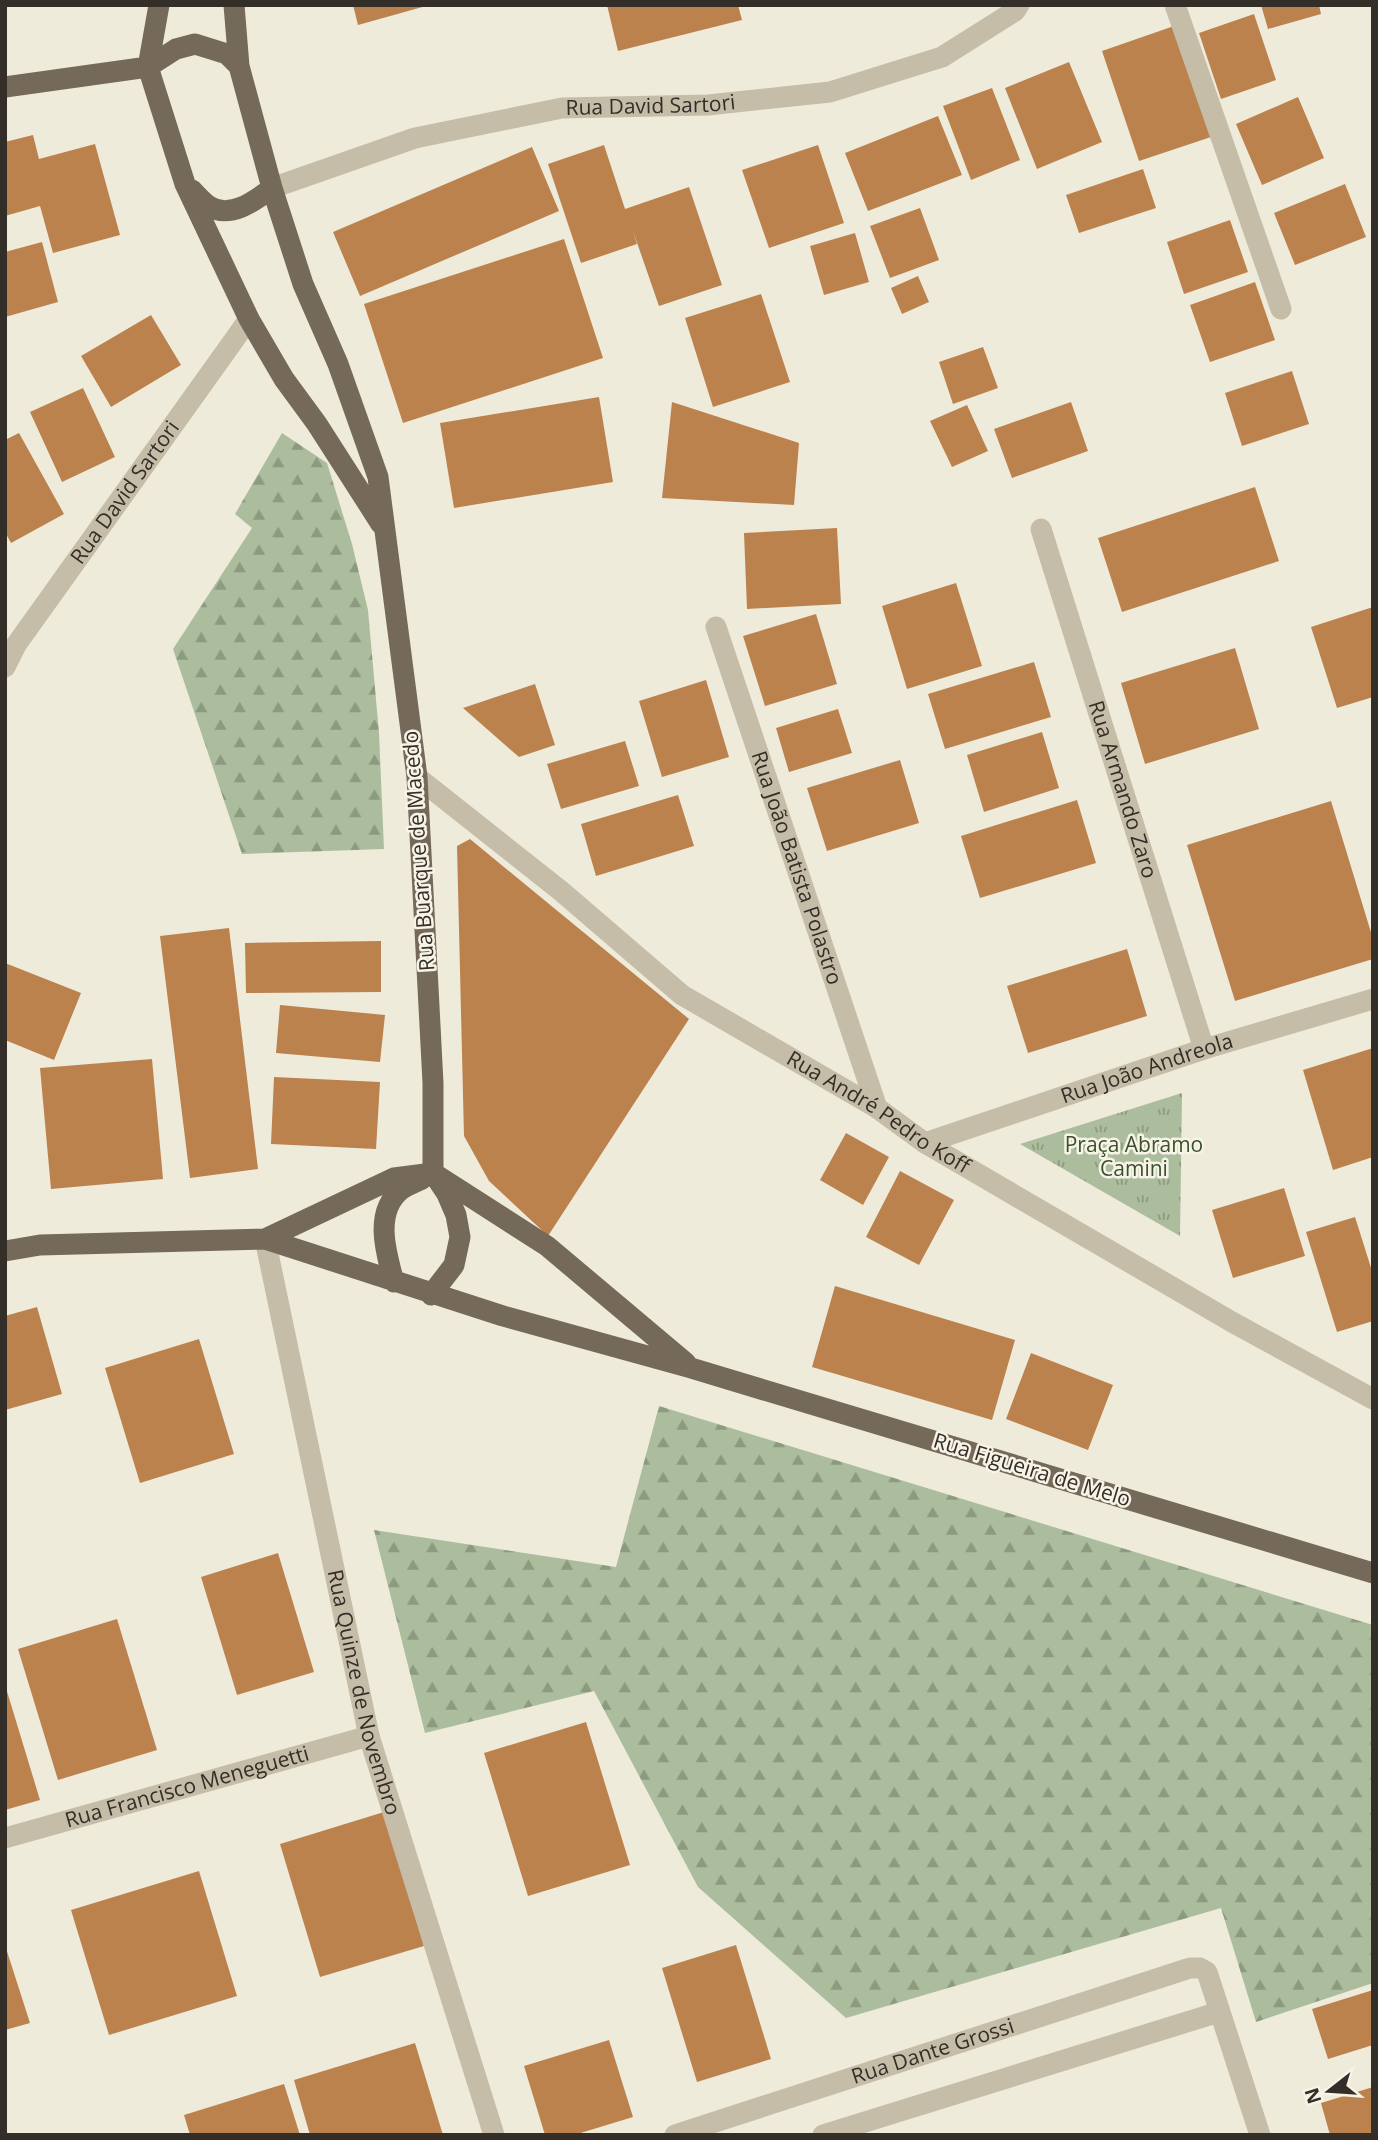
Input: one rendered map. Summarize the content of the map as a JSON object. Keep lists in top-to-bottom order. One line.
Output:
{"streets":{"main road":["Rua Buarque de Macedo","Rua Figueira de Melo"],"street":["Rua David Sartori","Rua Armando Zaro","Rua João Batista Polastro","Rua João Andreola","Rua André Pedro Koff","Rua Quinze de Novembro","Rua Francisco Meneguetti","Rua Dante Grossi"]},"crossings":[["Rua David Sartori","Rua Buarque de Macedo"],["Rua Armando Zaro","Rua João Andreola"],["Rua Buarque de Macedo","Rua André Pedro Koff"],["Rua Buarque de Macedo","Rua Figueira de Melo"],["Rua João Batista Polastro","Rua André Pedro Koff"],["Rua João Andreola","Rua André Pedro Koff"],["Rua Quinze de Novembro","Rua Francisco Meneguetti"]],"parks":["Praça Abramo Camini"],"north":"left"}
